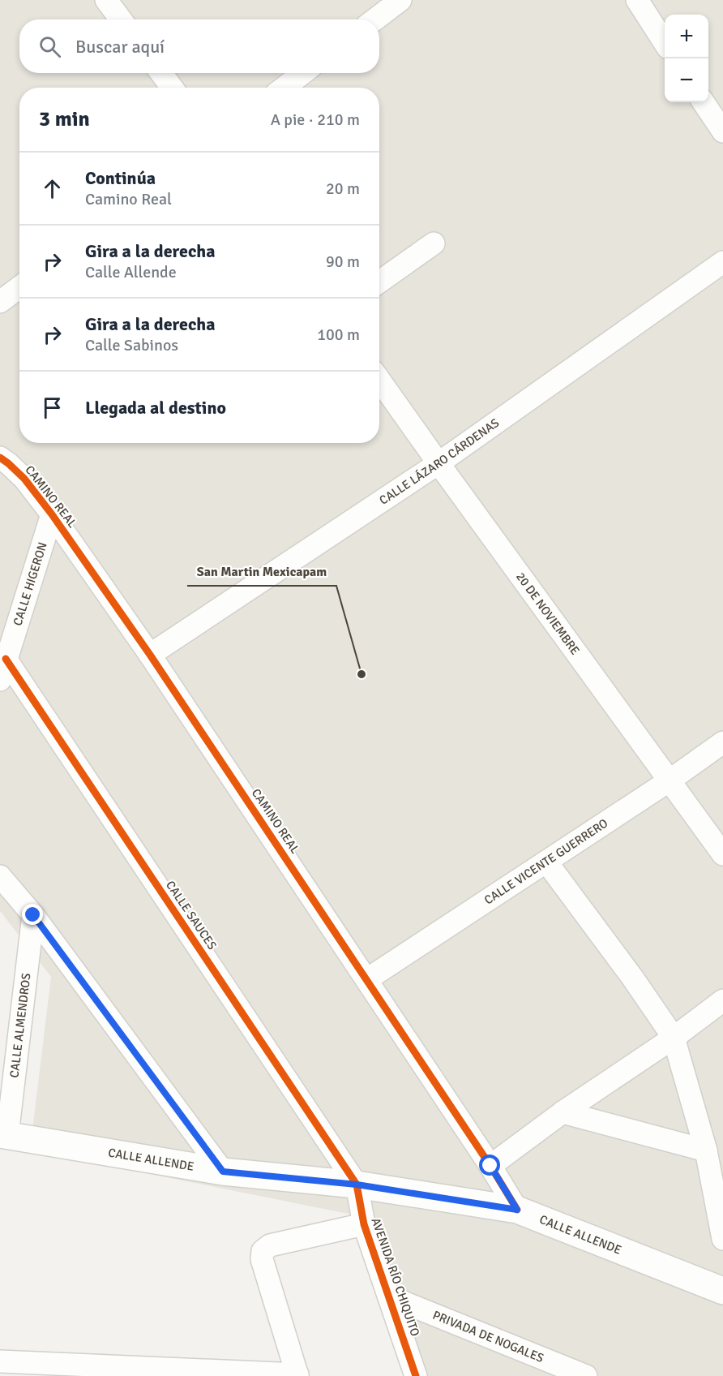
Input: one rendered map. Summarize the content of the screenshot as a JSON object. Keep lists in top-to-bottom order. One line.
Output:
{"streets":{"street":["CALLE LÁZARO CÁRDENAS","CAMINO REAL","CALLE HIGERON","20 DE NOVIEMBRE","CALLE VICENTE GUERRERO","CALLE SAUCES","CALLE ALMENDROS","CALLE ALLENDE","AVENIDA RÍO CHIQUITO","PRIVADA DE NOGALES"]},"crossings":[["CALLE LÁZARO CÁRDENAS","CAMINO REAL"],["CALLE LÁZARO CÁRDENAS","20 DE NOVIEMBRE"],["CAMINO REAL","CALLE HIGERON"],["CAMINO REAL","CALLE VICENTE GUERRERO"],["CAMINO REAL","CALLE ALLENDE"],["CALLE HIGERON","CALLE SAUCES"],["20 DE NOVIEMBRE","CALLE VICENTE GUERRERO"],["CALLE SAUCES","CALLE ALLENDE"],["CALLE SAUCES","AVENIDA RÍO CHIQUITO"],["CALLE ALMENDROS","CALLE ALLENDE"],["CALLE ALLENDE","AVENIDA RÍO CHIQUITO"],["AVENIDA RÍO CHIQUITO","PRIVADA DE NOGALES"]],"places":["San Martin Mexicapam"],"page":{"map_buttons":["+","−"],"search":"Buscar aquí","heading":["3 min","A pie · 210 m"],"list":[["Continúa","Camino Real","20 m"],["Gira a la derecha","Calle Allende","90 m"],["Gira a la derecha","Calle Sabinos","100 m"],"Llegada al destino"]}}
